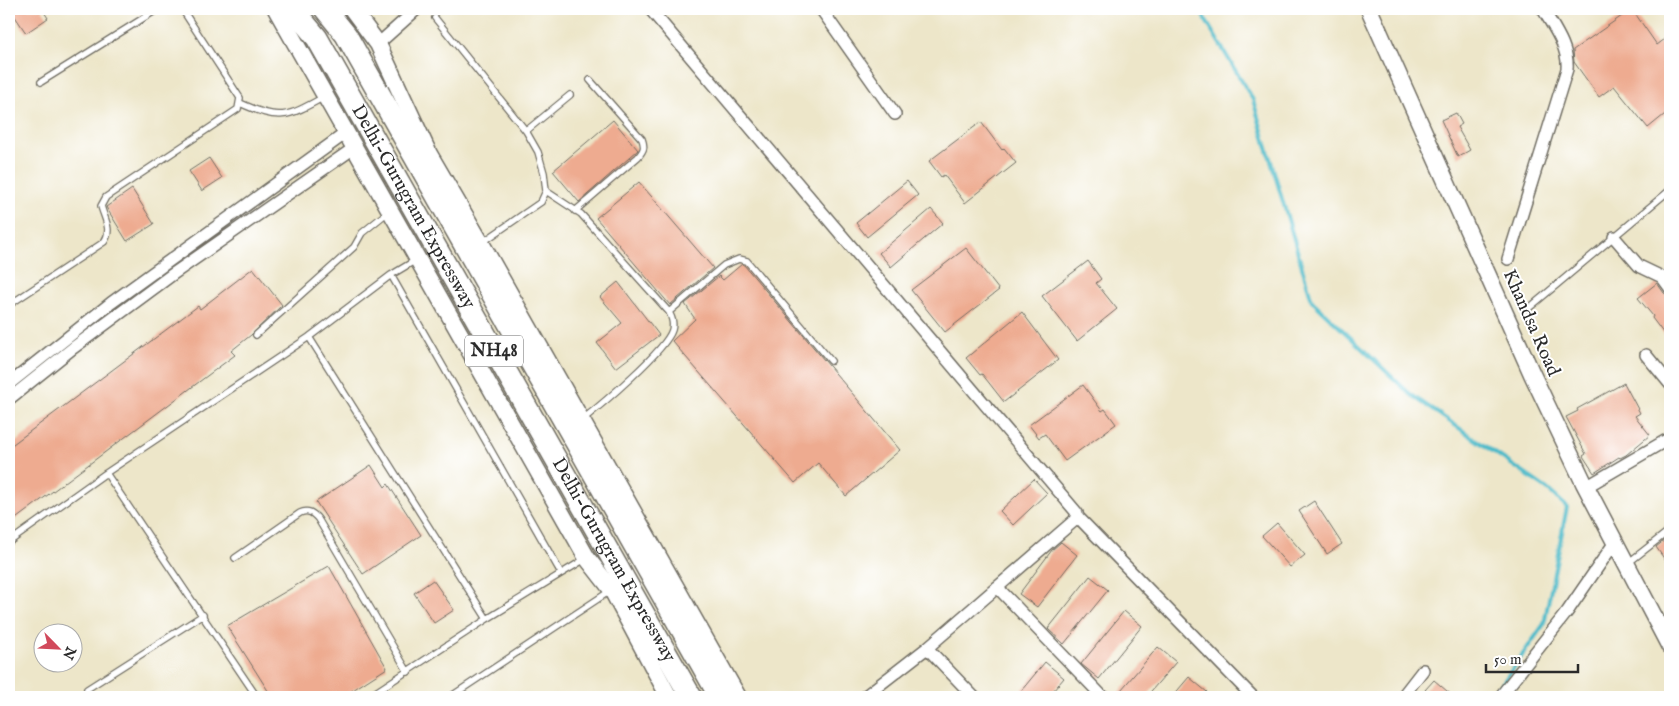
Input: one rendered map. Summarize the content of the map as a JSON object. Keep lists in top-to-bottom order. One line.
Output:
{"streets":{"highway":["Delhi-Gurugram Expressway","NH48"],"main road":["Khandsa Road"]},"scale_bar":"50 m","north":"bottom right"}
